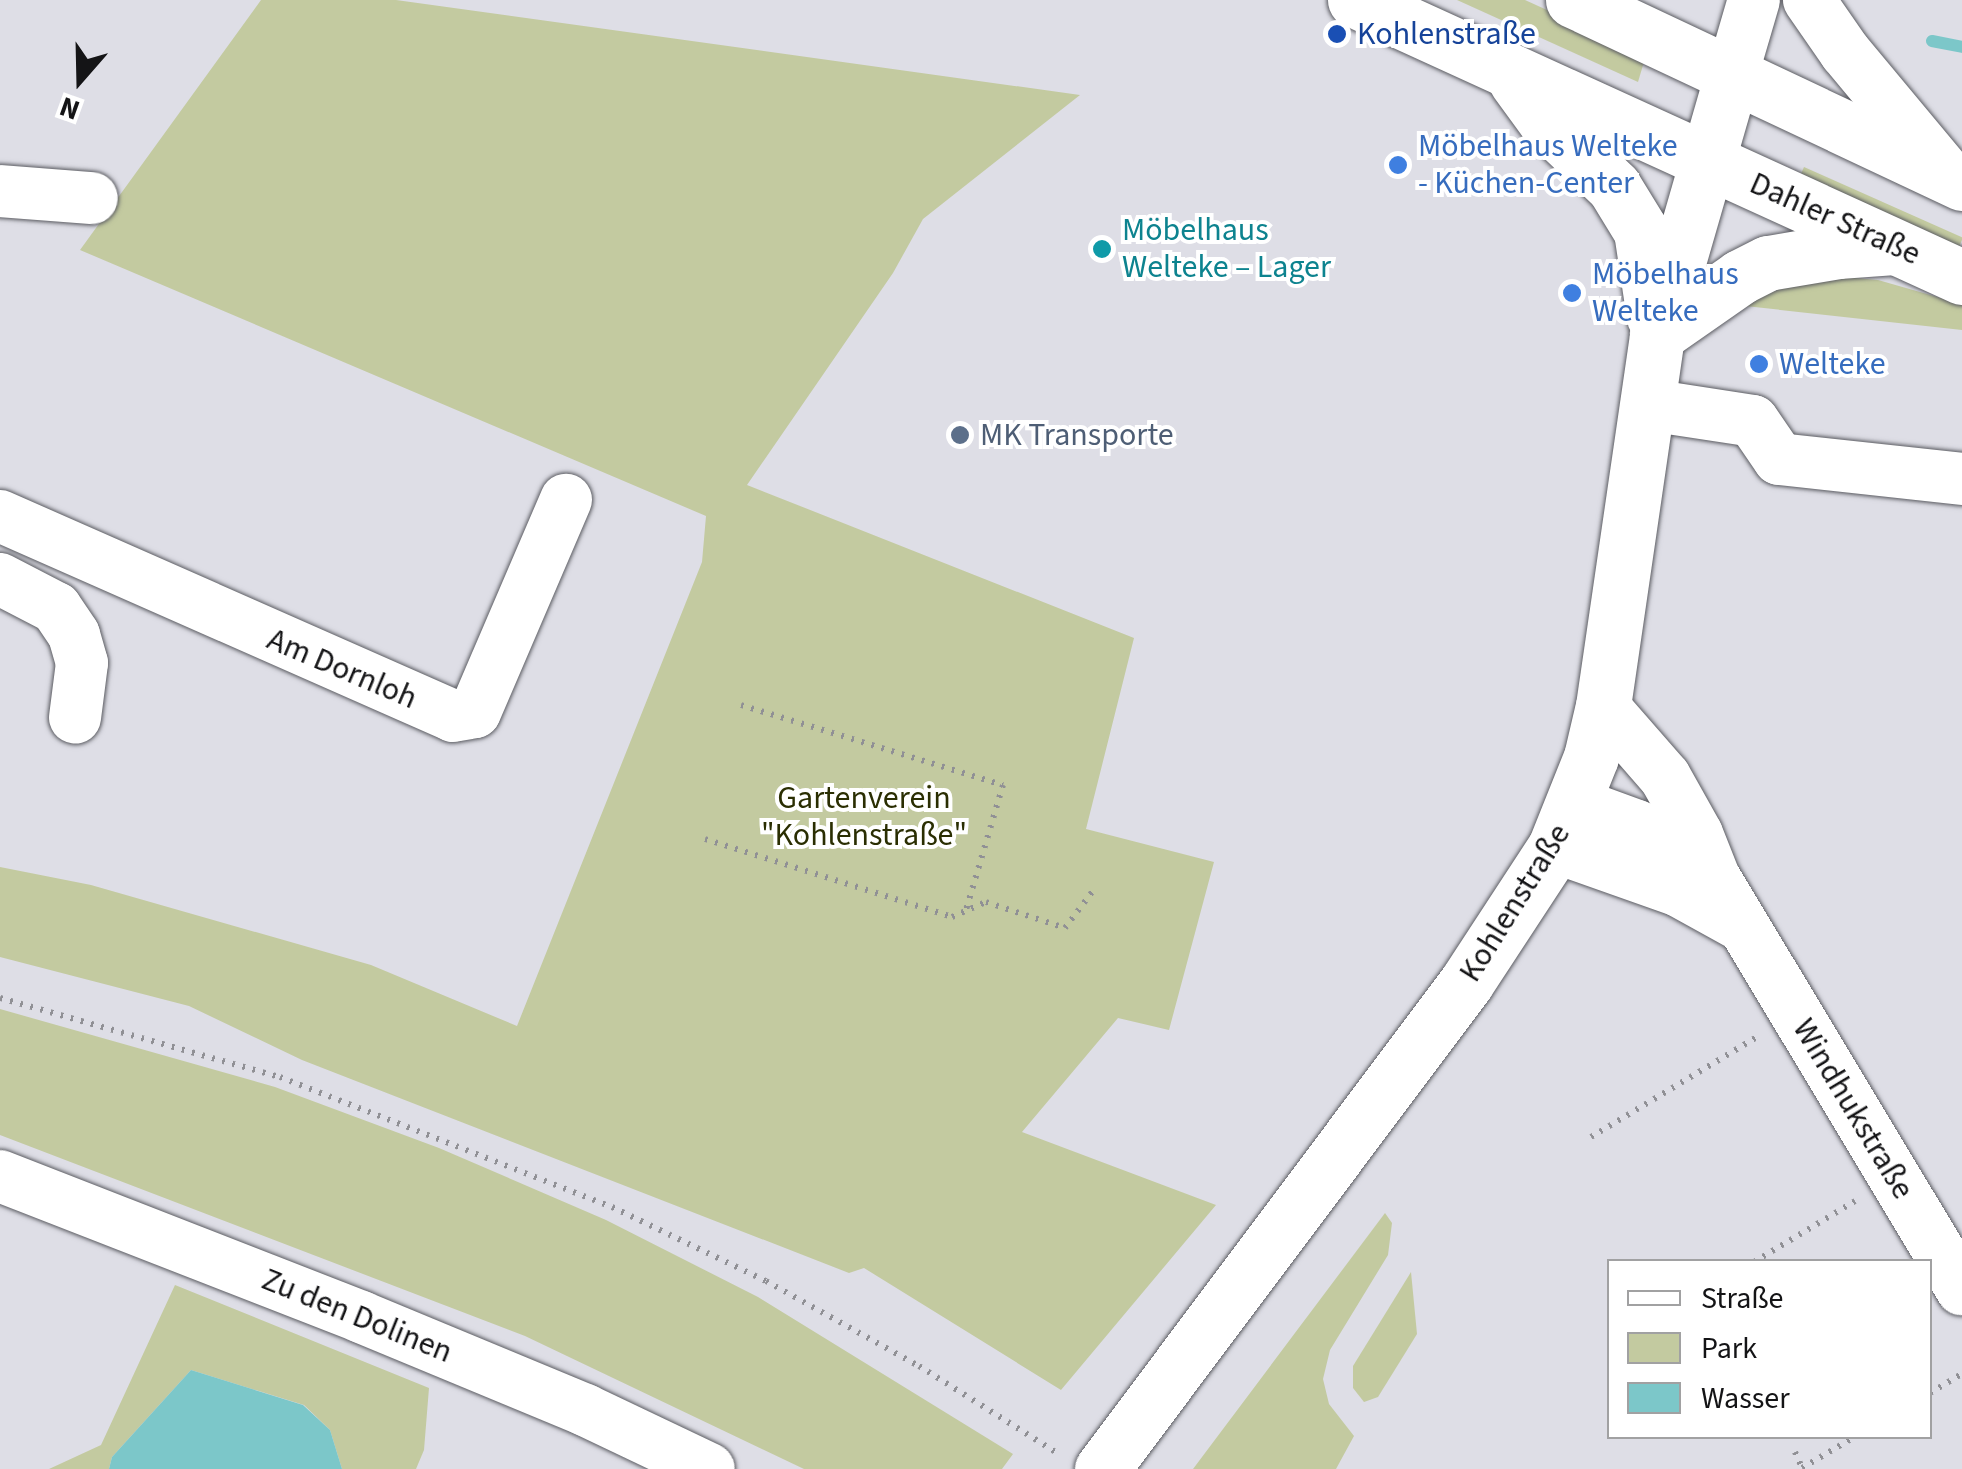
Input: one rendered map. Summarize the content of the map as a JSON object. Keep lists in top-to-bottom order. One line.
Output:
{"streets":{"main road":["Dahler Straße","Kohlenstraße"],"street":["Am Dornloh","Windhukstraße","Zu den Dolinen"]},"crossings":[["Dahler Straße","Kohlenstraße"],["Kohlenstraße","Windhukstraße"]],"parks":["Gartenverein \"Kohlenstraße\""],"places":["Kohlenstraße","Möbelhaus Welteke - Küchen-Center","Möbelhaus Welteke – Lager","Möbelhaus Welteke","Welteke","MK Transporte"],"legend":["Straße","Park","Wasser"],"north":"bottom"}
